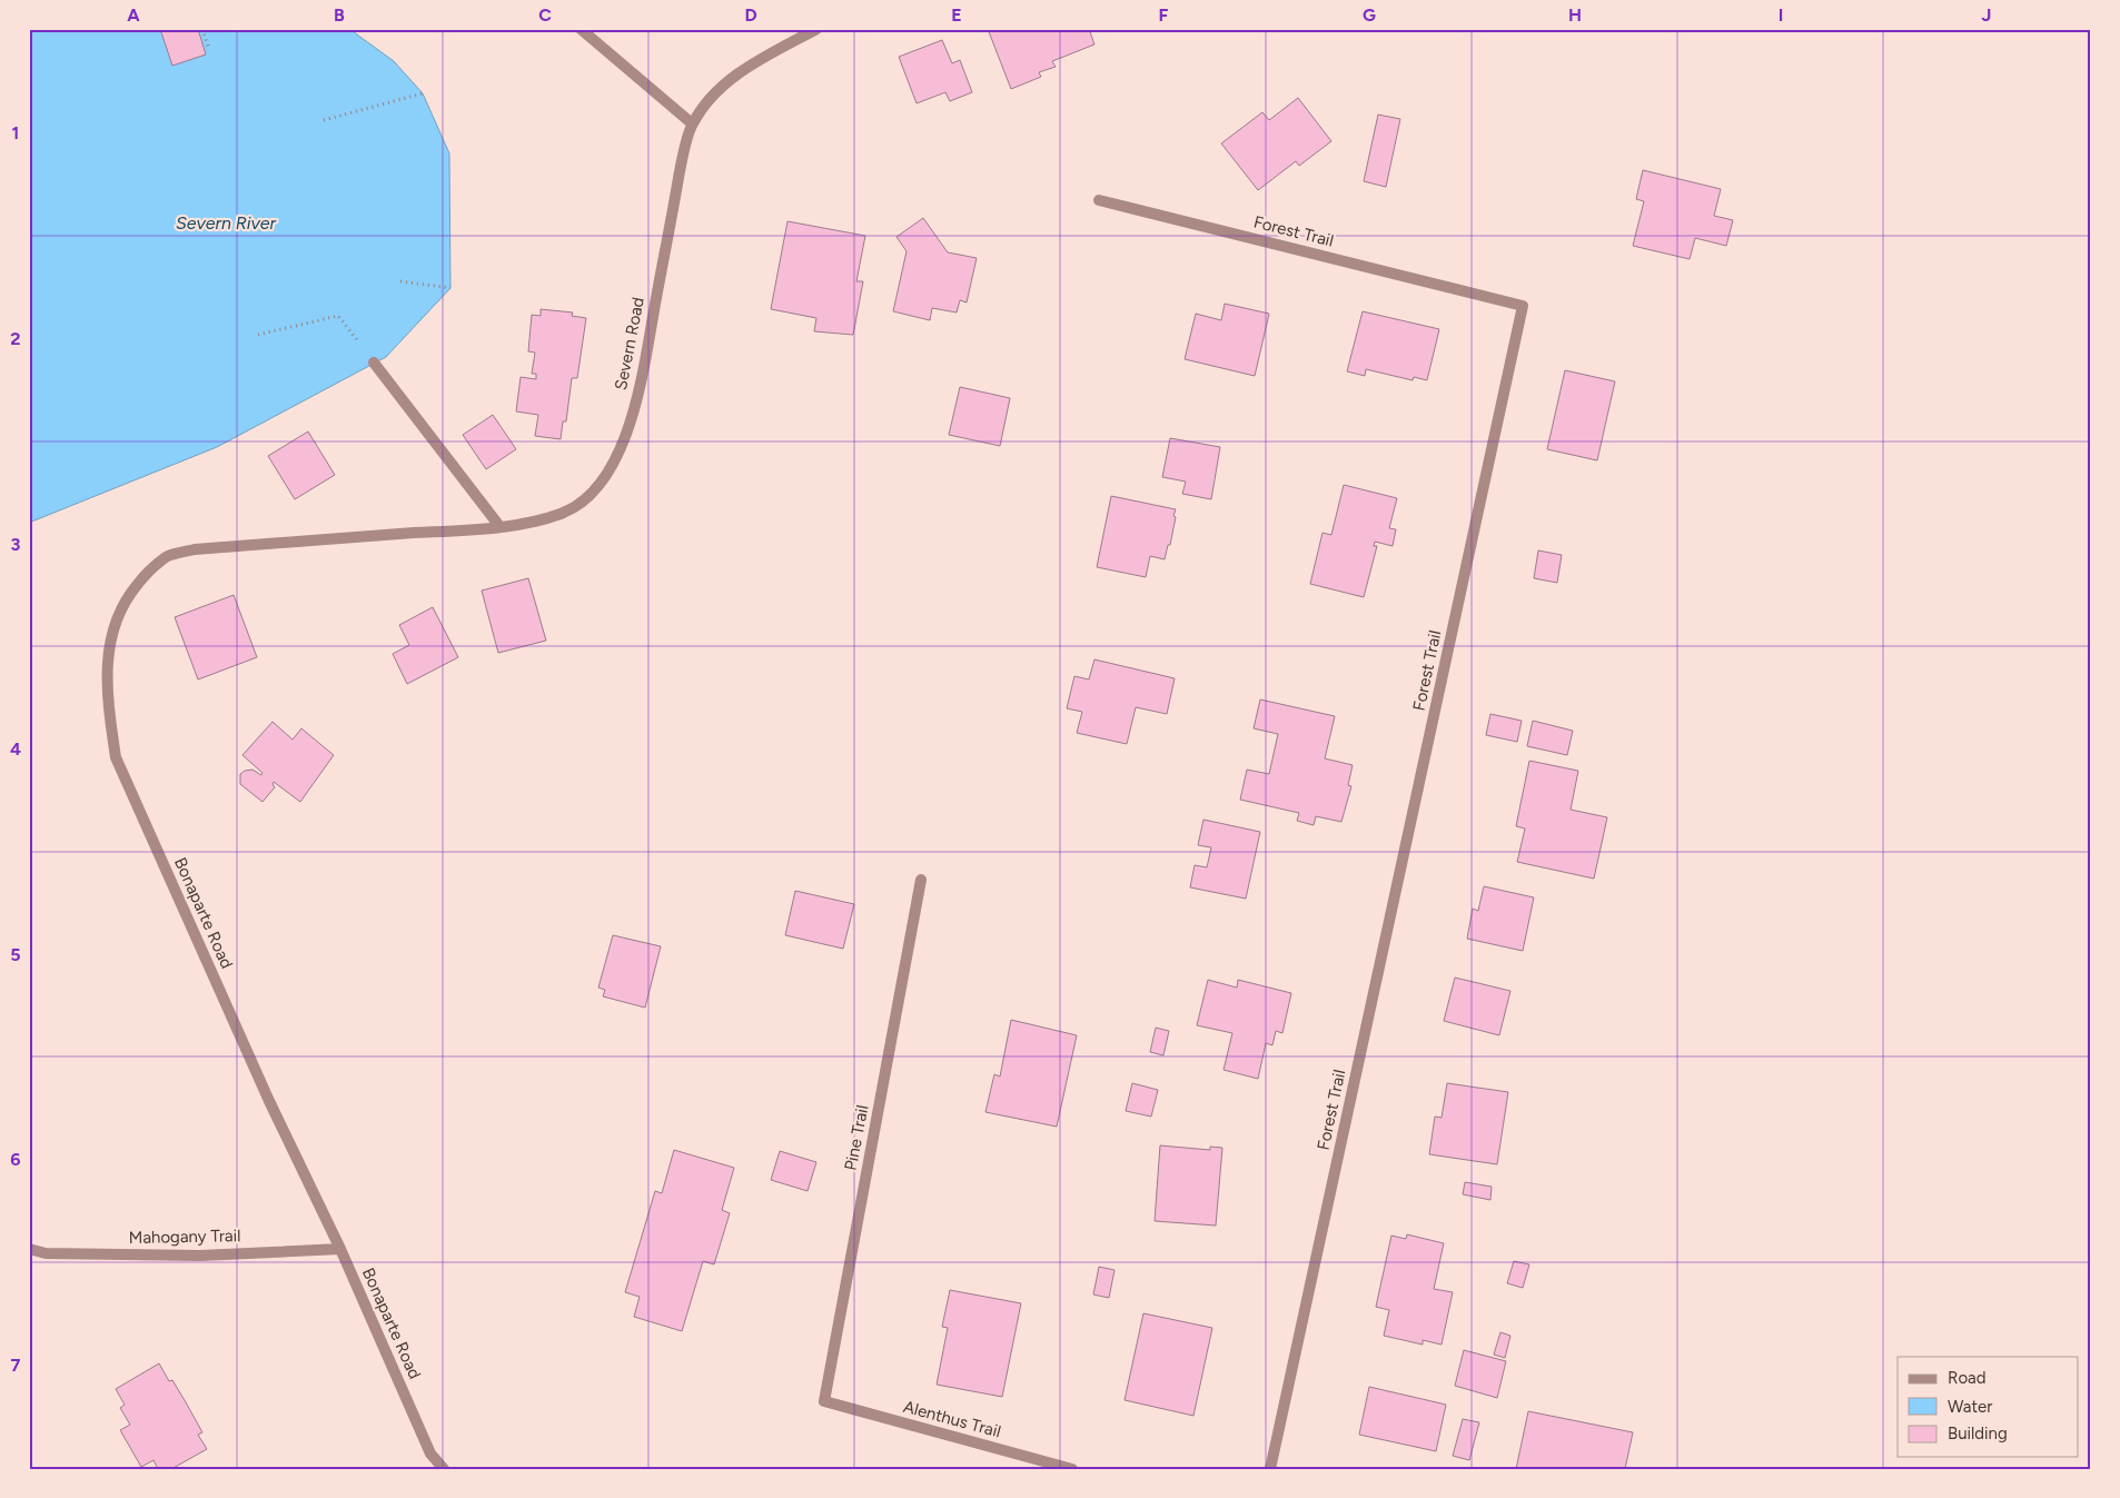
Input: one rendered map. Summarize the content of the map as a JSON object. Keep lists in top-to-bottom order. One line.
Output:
{"streets":{"street":["Forest Trail","Severn Road","Bonaparte Road","Pine Trail","Mahogany Trail","Alenthus Trail"]},"crossings":[["Severn Road","Bonaparte Road"],["Bonaparte Road","Mahogany Trail"],["Pine Trail","Alenthus Trail"]],"water":["Severn River"],"legend":["Road","Water","Building"],"grid":{"columns":["A","B","C","D","E","F","G","H","I","J"],"rows":["1","2","3","4","5","6","7"]}}
